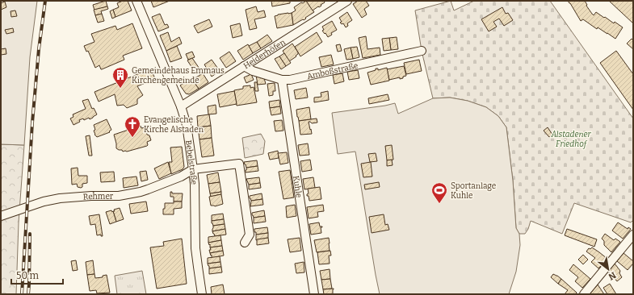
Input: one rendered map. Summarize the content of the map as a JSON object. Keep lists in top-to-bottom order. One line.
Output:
{"streets":{"street":["Heiderhöfen","Amboßstraße","Bebelstraße","Kuhle","Rehmer"]},"crossings":[["Heiderhöfen","Amboßstraße"],["Heiderhöfen","Bebelstraße"],["Amboßstraße","Kuhle"],["Bebelstraße","Rehmer"]],"parks":["Alstadener Friedhof"],"places":{"building":["Gemeindehaus Emmaus Kirchengemeinde"],"church":["Evangelische Kirche Alstaden"],"sports":["Sportanlage Kuhle"]},"scale_bar":"50 m","north":"bottom right"}
